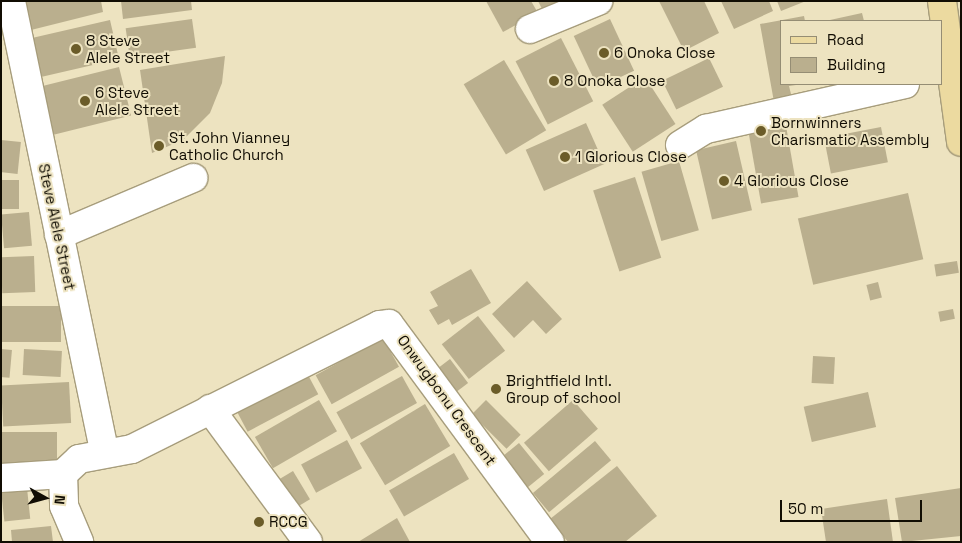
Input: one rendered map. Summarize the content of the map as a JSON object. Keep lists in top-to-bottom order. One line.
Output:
{"streets":{"street":["Steve Alele Street","Onwugbonu Crescent"]},"places":["8 Steve Alele Street","6 Onoka Close","8 Onoka Close","6 Steve Alele Street","Bornwinners Charismatic Assembly","St. John Vianney Catholic Church","1 Glorious Close","4 Glorious Close","Brightfield Intl. Group of school","RCCG"],"legend":["Road","Building"],"scale_bar":"50 m","north":"right"}
